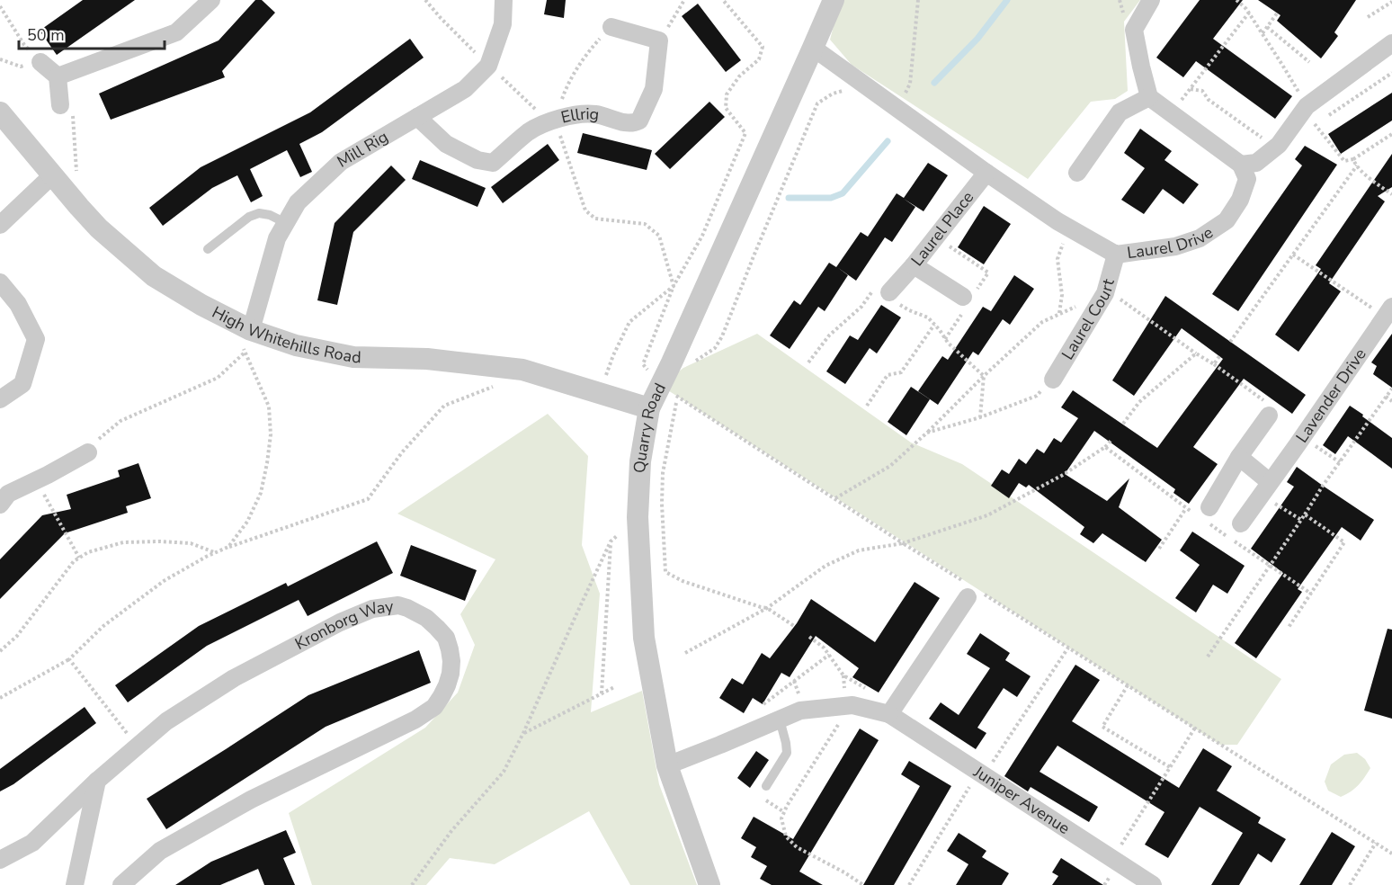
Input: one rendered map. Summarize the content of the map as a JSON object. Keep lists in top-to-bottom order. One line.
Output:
{"streets":{"street":["Ellrig","Mill Rig","Laurel Place","Laurel Drive","Laurel Court","High Whitehills Road","Lavender Drive","Quarry Road","Kronborg Way","Juniper Avenue"]},"crossings":[["Ellrig","Mill Rig"],["Mill Rig","High Whitehills Road"],["Laurel Place","Laurel Drive"],["Laurel Drive","Laurel Court"],["Laurel Drive","Quarry Road"],["High Whitehills Road","Quarry Road"],["Quarry Road","Juniper Avenue"]],"scale_bar":"50 m"}
